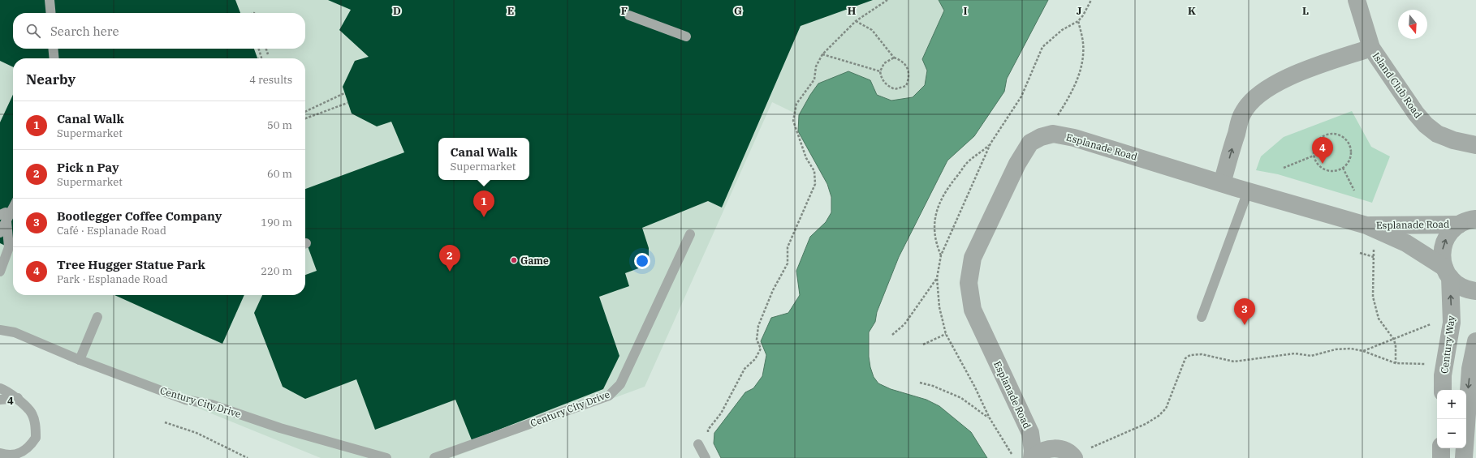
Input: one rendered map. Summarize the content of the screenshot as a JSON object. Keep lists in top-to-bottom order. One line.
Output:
{"streets":{"street":["Island Club Road","Esplanade Road","Century Way"],"lane":["Century City Drive"]},"crossings":[["Island Club Road","Esplanade Road"],["Esplanade Road","Century Way"]],"one_way":["Century Way"],"places":["Game"],"north":"bottom","page":{"search":"Search here","heading":["Nearby","4 results"],"list":[{"mark":"1","name":"Canal Walk","note":"Supermarket","value":"50 m"},{"mark":"2","name":"Pick n Pay","note":"Supermarket","value":"60 m"},{"mark":"3","name":"Bootlegger Coffee Company","note":"Café · Esplanade Road","value":"190 m"},{"mark":"4","name":"Tree Hugger Statue Park","note":"Park · Esplanade Road","value":"220 m"}],"pins":["4","1","2","3"],"popup":["Canal Walk","Supermarket"],"map_buttons":["+","−"]},"grid":{"columns":["D","E","F","G","H","I","J","K","L"],"rows":["4"]}}
